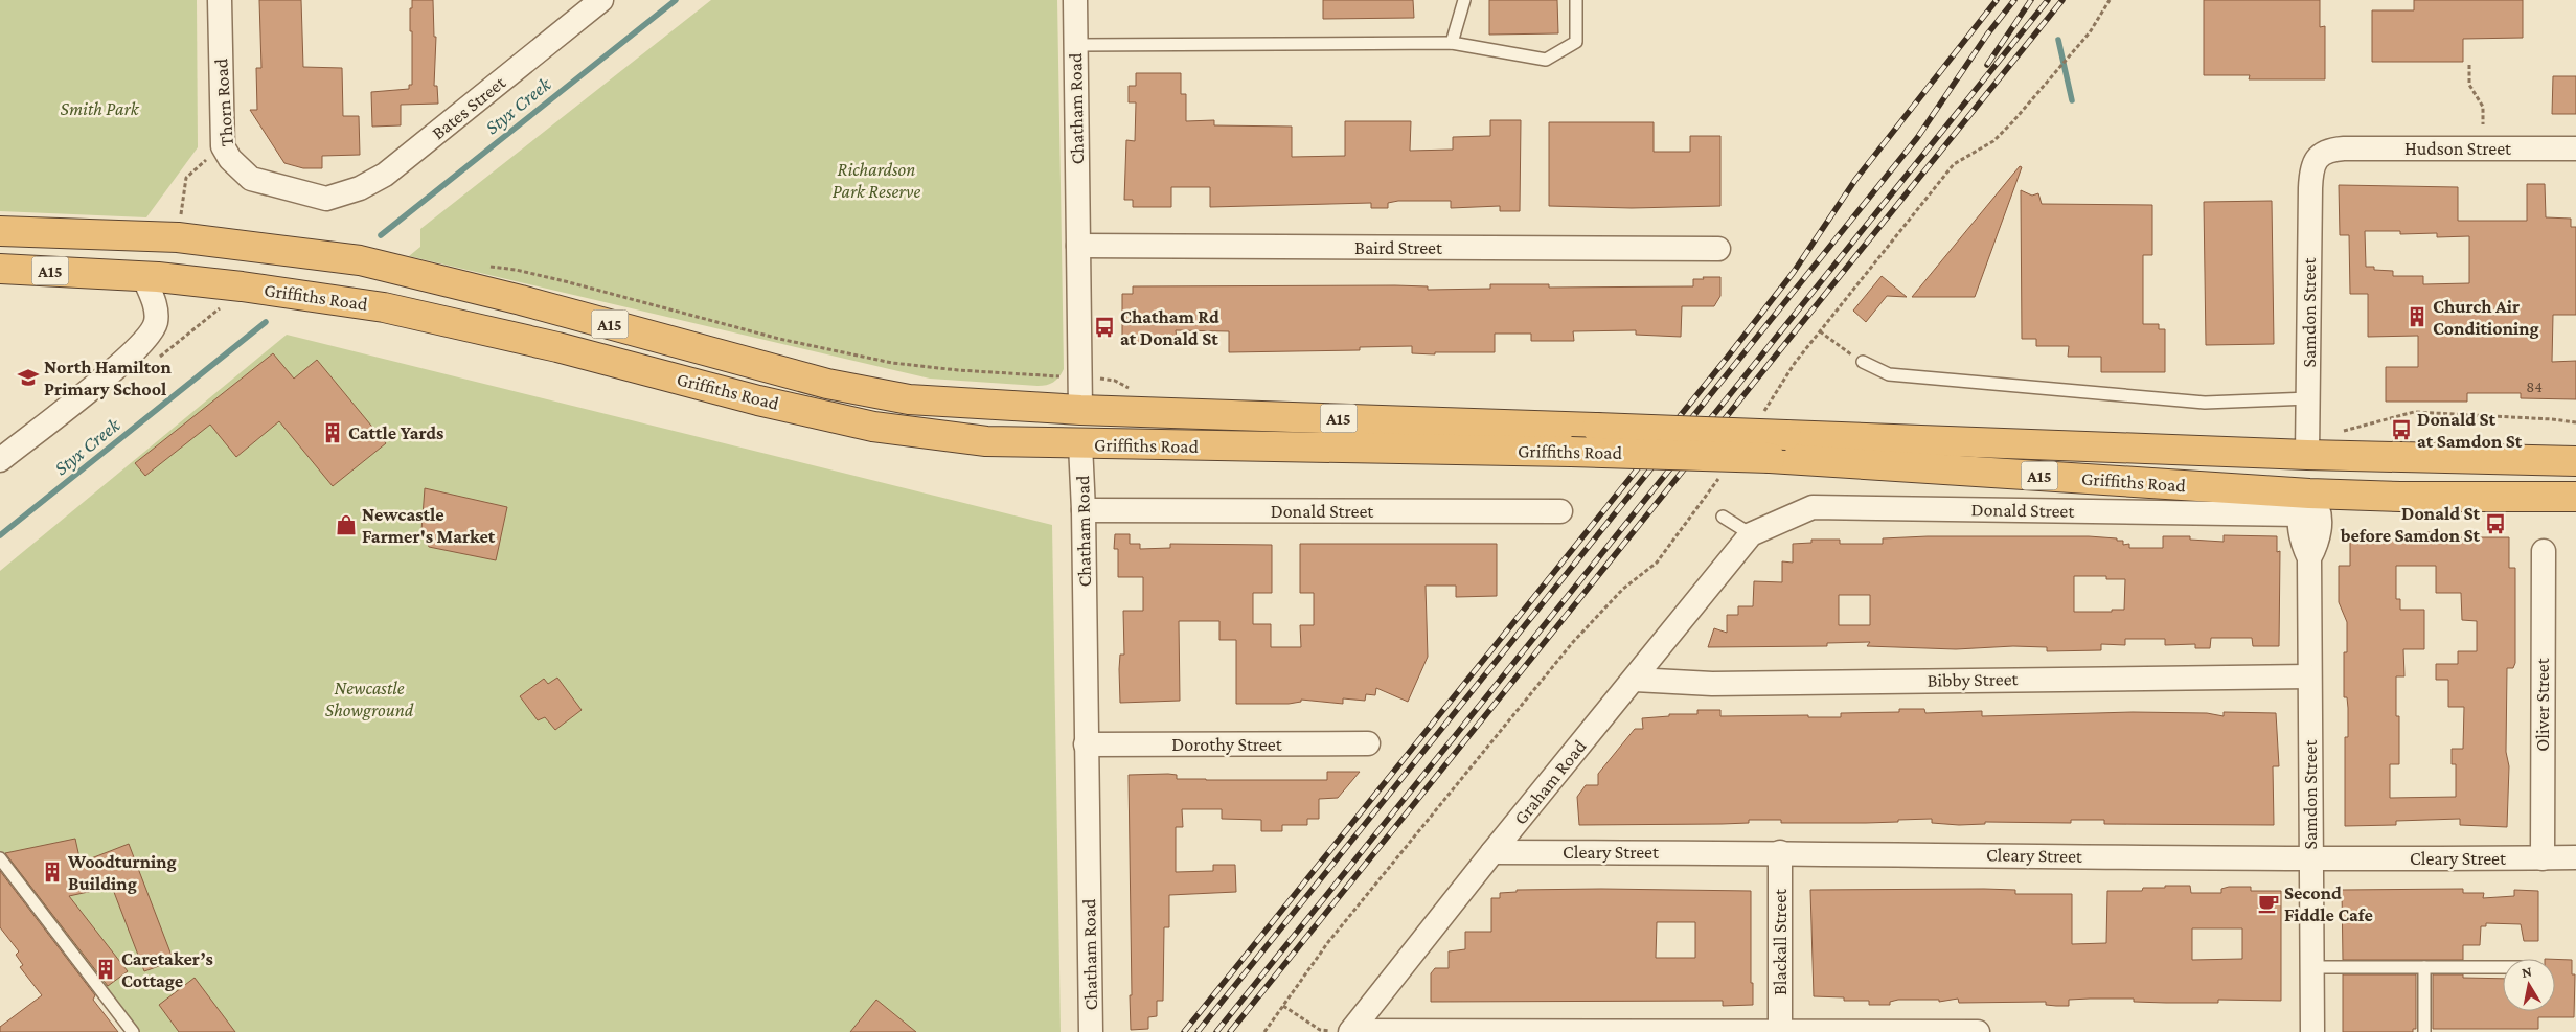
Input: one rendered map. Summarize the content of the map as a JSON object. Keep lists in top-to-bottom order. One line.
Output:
{"streets":{"highway":["Chatham Road","A15","Griffiths Road","Samdon Street","Donald Street"],"street":["Thorn Road","Bates Street","Hudson Street","Baird Street","Bibby Street","Oliver Street","Dorothy Street","Graham Road","Cleary Street","Blackall Street"]},"crossings":[["Thorn Road","Bates Street"],["Chatham Road","Baird Street"],["Chatham Road","Griffiths Road"],["Chatham Road","Donald Street"],["Chatham Road","Dorothy Street"],["Hudson Street","Samdon Street"],["A15","Griffiths Road"],["A15","Samdon Street"],["Griffiths Road","Samdon Street"],["Griffiths Road","Donald Street"],["Samdon Street","Donald Street"],["Samdon Street","Bibby Street"],["Samdon Street","Cleary Street"],["Donald Street","Graham Road"],["Bibby Street","Graham Road"],["Oliver Street","Cleary Street"],["Graham Road","Cleary Street"],["Cleary Street","Blackall Street"]],"water":["Styx Creek"],"parks":["Smith Park","Richardson Park Reserve","Newcastle Showground"],"places":{"building":["Church Air Conditioning","Cattle Yards","Woodturning Building","Caretaker’s Cottage"],"bus stop":["Chatham Rd at Donald St","Donald St at Samdon St","Donald St before Samdon St"],"school or university":["North Hamilton Primary School"],"shop":["Newcastle Farmer's Market"],"cafe":["Second Fiddle Cafe"]},"house_numbers":["84"],"north":"top"}
